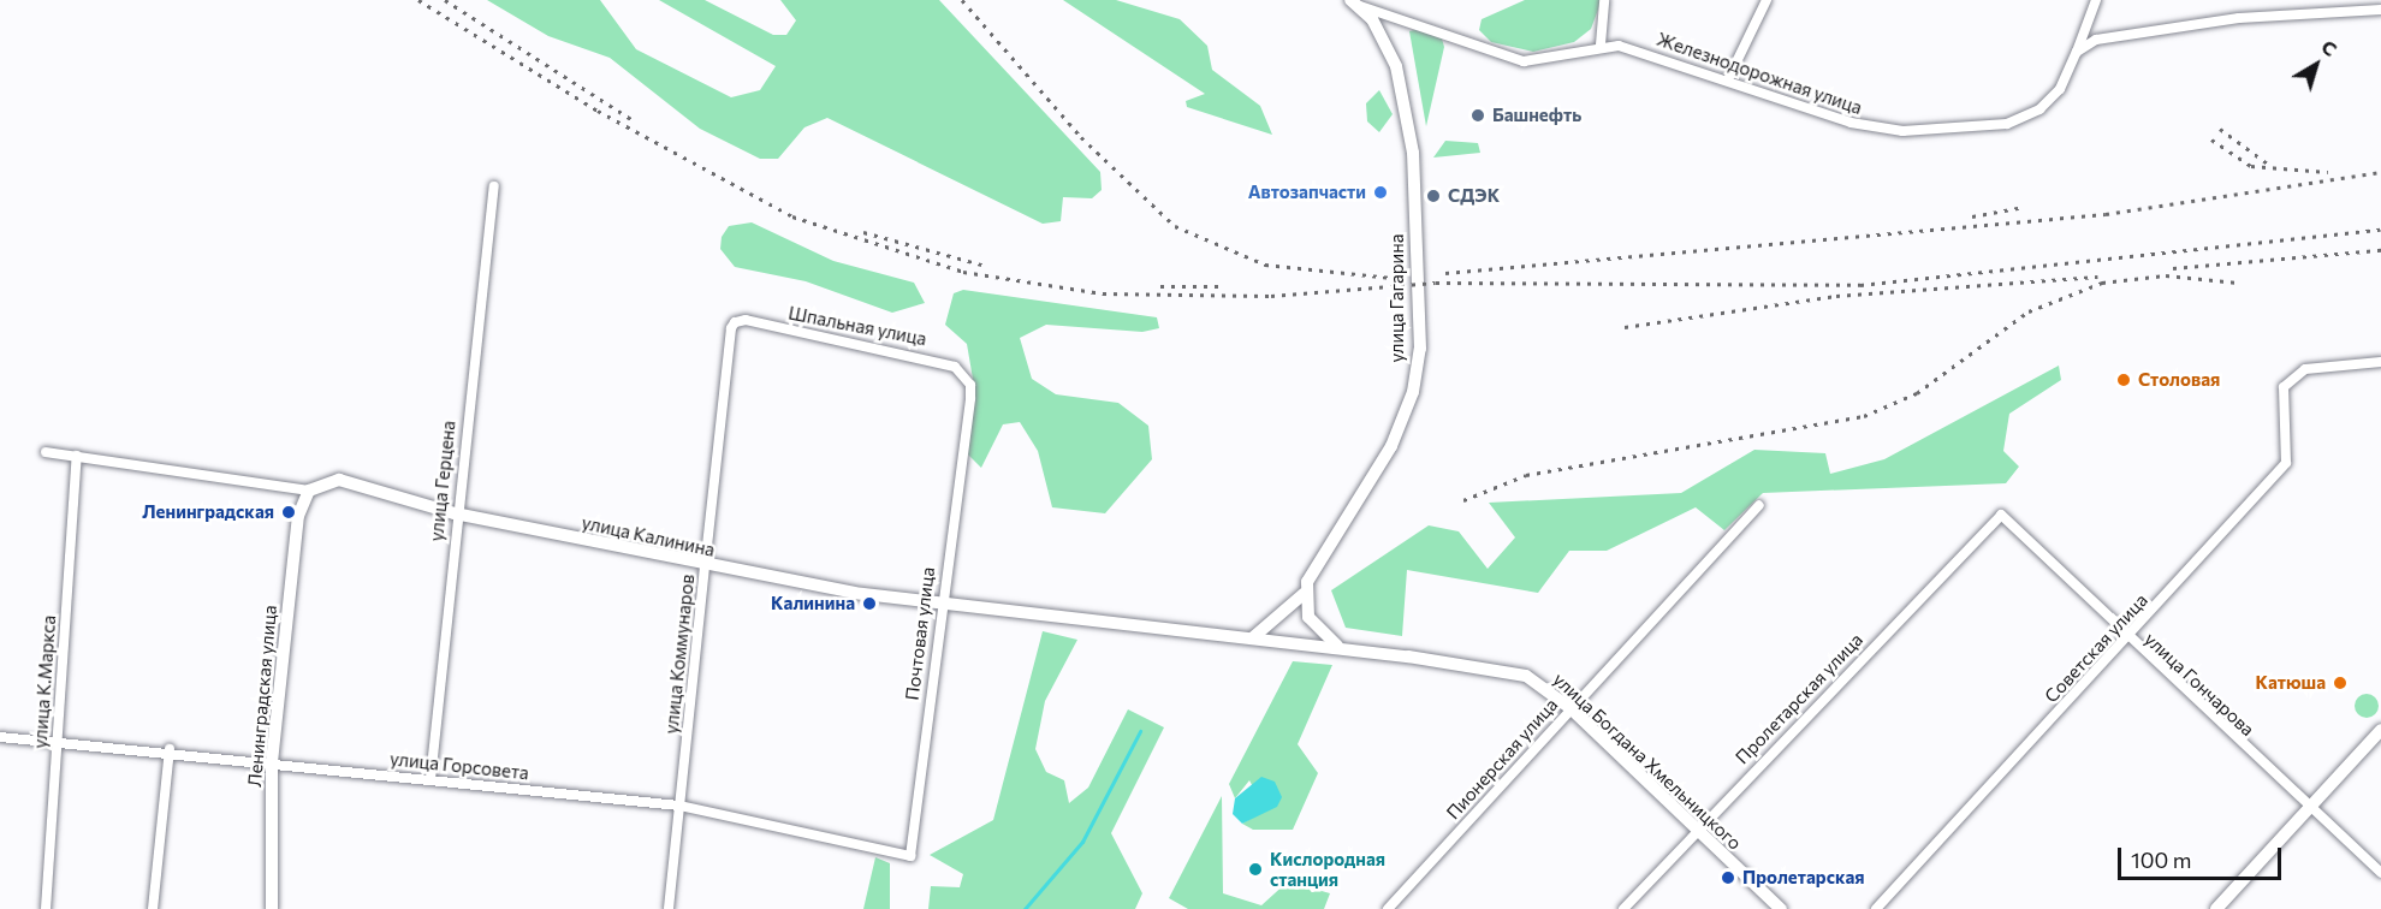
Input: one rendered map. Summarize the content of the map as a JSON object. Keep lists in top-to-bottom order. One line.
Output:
{"streets":{"street":["Железнодорожная улица","улица Гагарина","Шпальная улица","улица Герцена","улица Калинина","Почтовая улица","Советская улица","улица Коммунаров","улица К.Маркса","улица Гончарова","Ленинградская улица","Пролетарская улица","Пионерская улица","улица Богдана Хмельницкого","улица Горсовета"]},"crossings":[["Железнодорожная улица","улица Гагарина"],["Шпальная улица","Почтовая улица"],["Шпальная улица","улица Коммунаров"],["улица Герцена","улица Калинина"],["улица Герцена","улица Горсовета"],["улица Калинина","Почтовая улица"],["улица Калинина","улица Коммунаров"],["улица Калинина","улица К.Маркса"],["улица Калинина","Ленинградская улица"],["улица Калинина","улица Богдана Хмельницкого"],["Почтовая улица","улица Горсовета"],["Советская улица","улица Гончарова"],["улица Коммунаров","улица Горсовета"],["улица К.Маркса","улица Горсовета"],["улица Гончарова","Пролетарская улица"],["Ленинградская улица","улица Горсовета"],["Пролетарская улица","улица Богдана Хмельницкого"],["Пионерская улица","улица Богдана Хмельницкого"]],"places":["Башнефть","Автозапчасти","СДЭК","Столовая","Ленинградская","Калинина","Катюша","Кислородная станция","Пролетарская"],"scale_bar":"100 m","north":"top right"}
